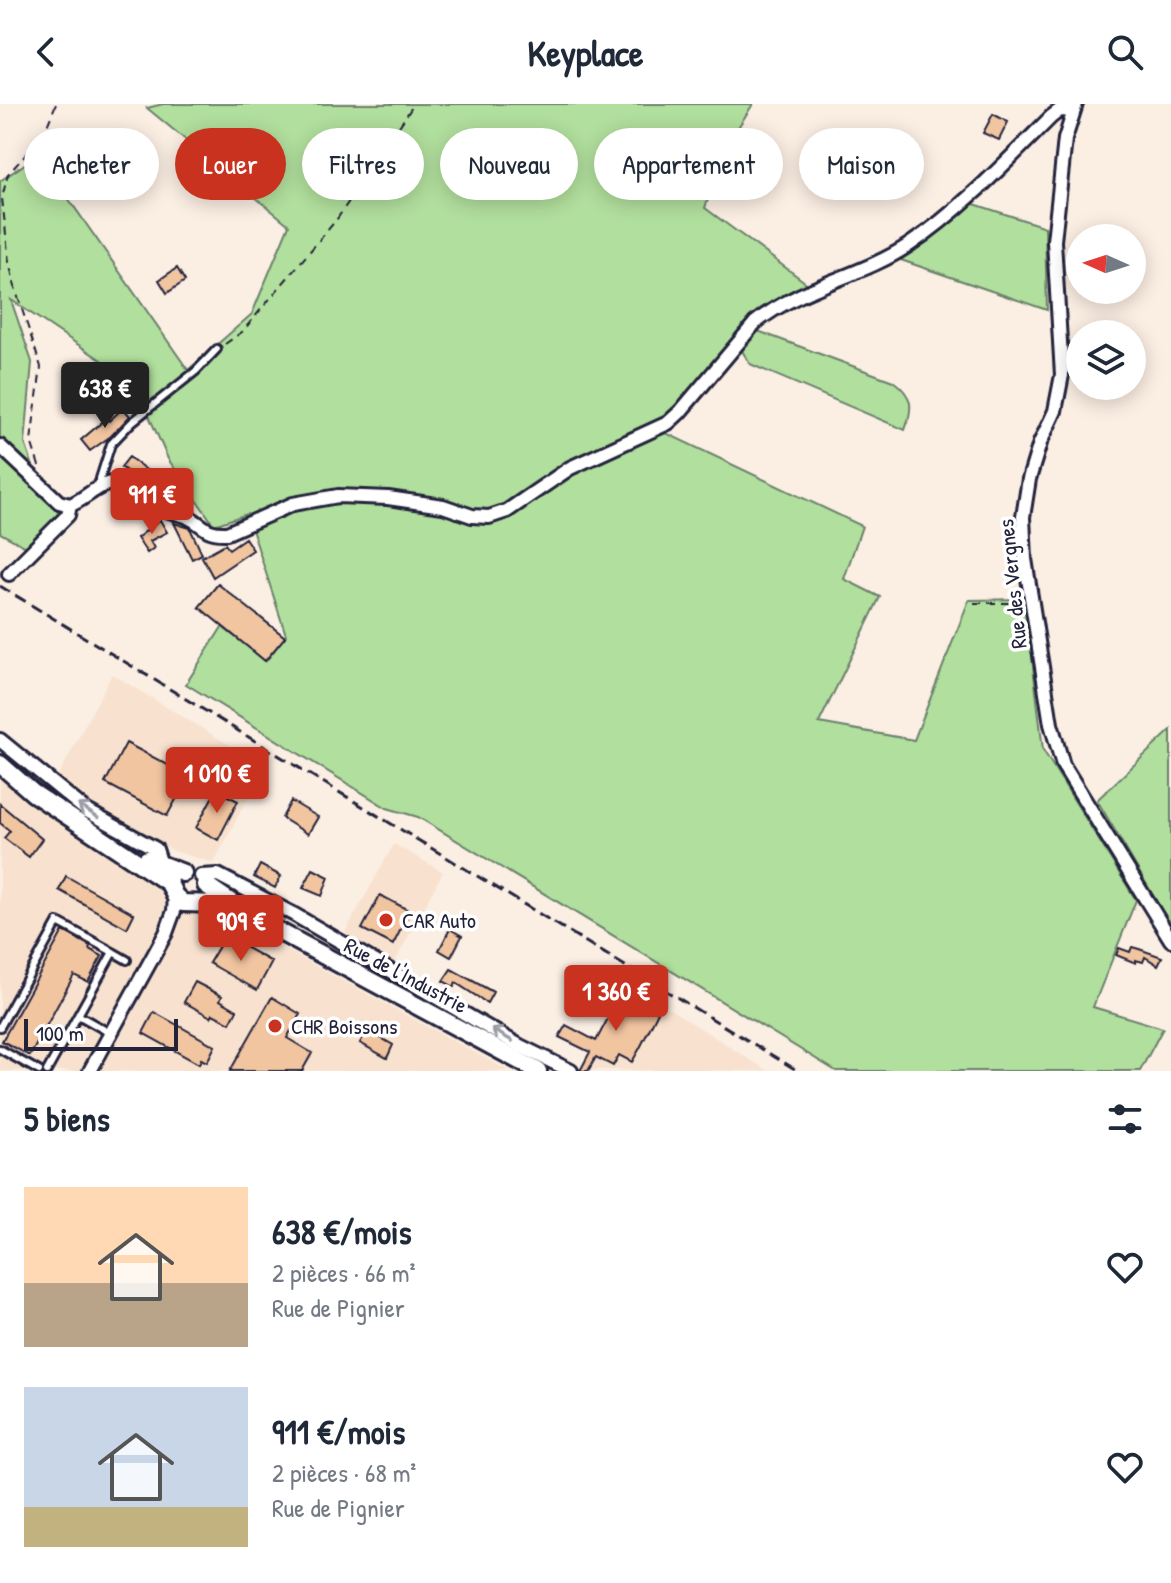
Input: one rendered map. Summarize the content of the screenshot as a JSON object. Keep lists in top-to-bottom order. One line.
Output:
{"streets":{"main road":["Rue de l'Industrie"],"street":["Rue des Vergnes"]},"places":["CAR Auto","CHR Boissons"],"scale_bar":"100 m","north":"left","page":{"header":"Keyplace","chip":["Acheter","Louer","Filtres","Nouveau","Appartement","Maison"],"price":["638 €","911 €","1 010 €","909 €","1 360 €"],"scale":"100 m","heading":"5 biens","list":[{"name":"638 €/mois","note":"2 pièces · 66 m² · Rue de Pignier"},{"name":"911 €/mois","note":"2 pièces · 68 m² · Rue de Pignier"}]}}
